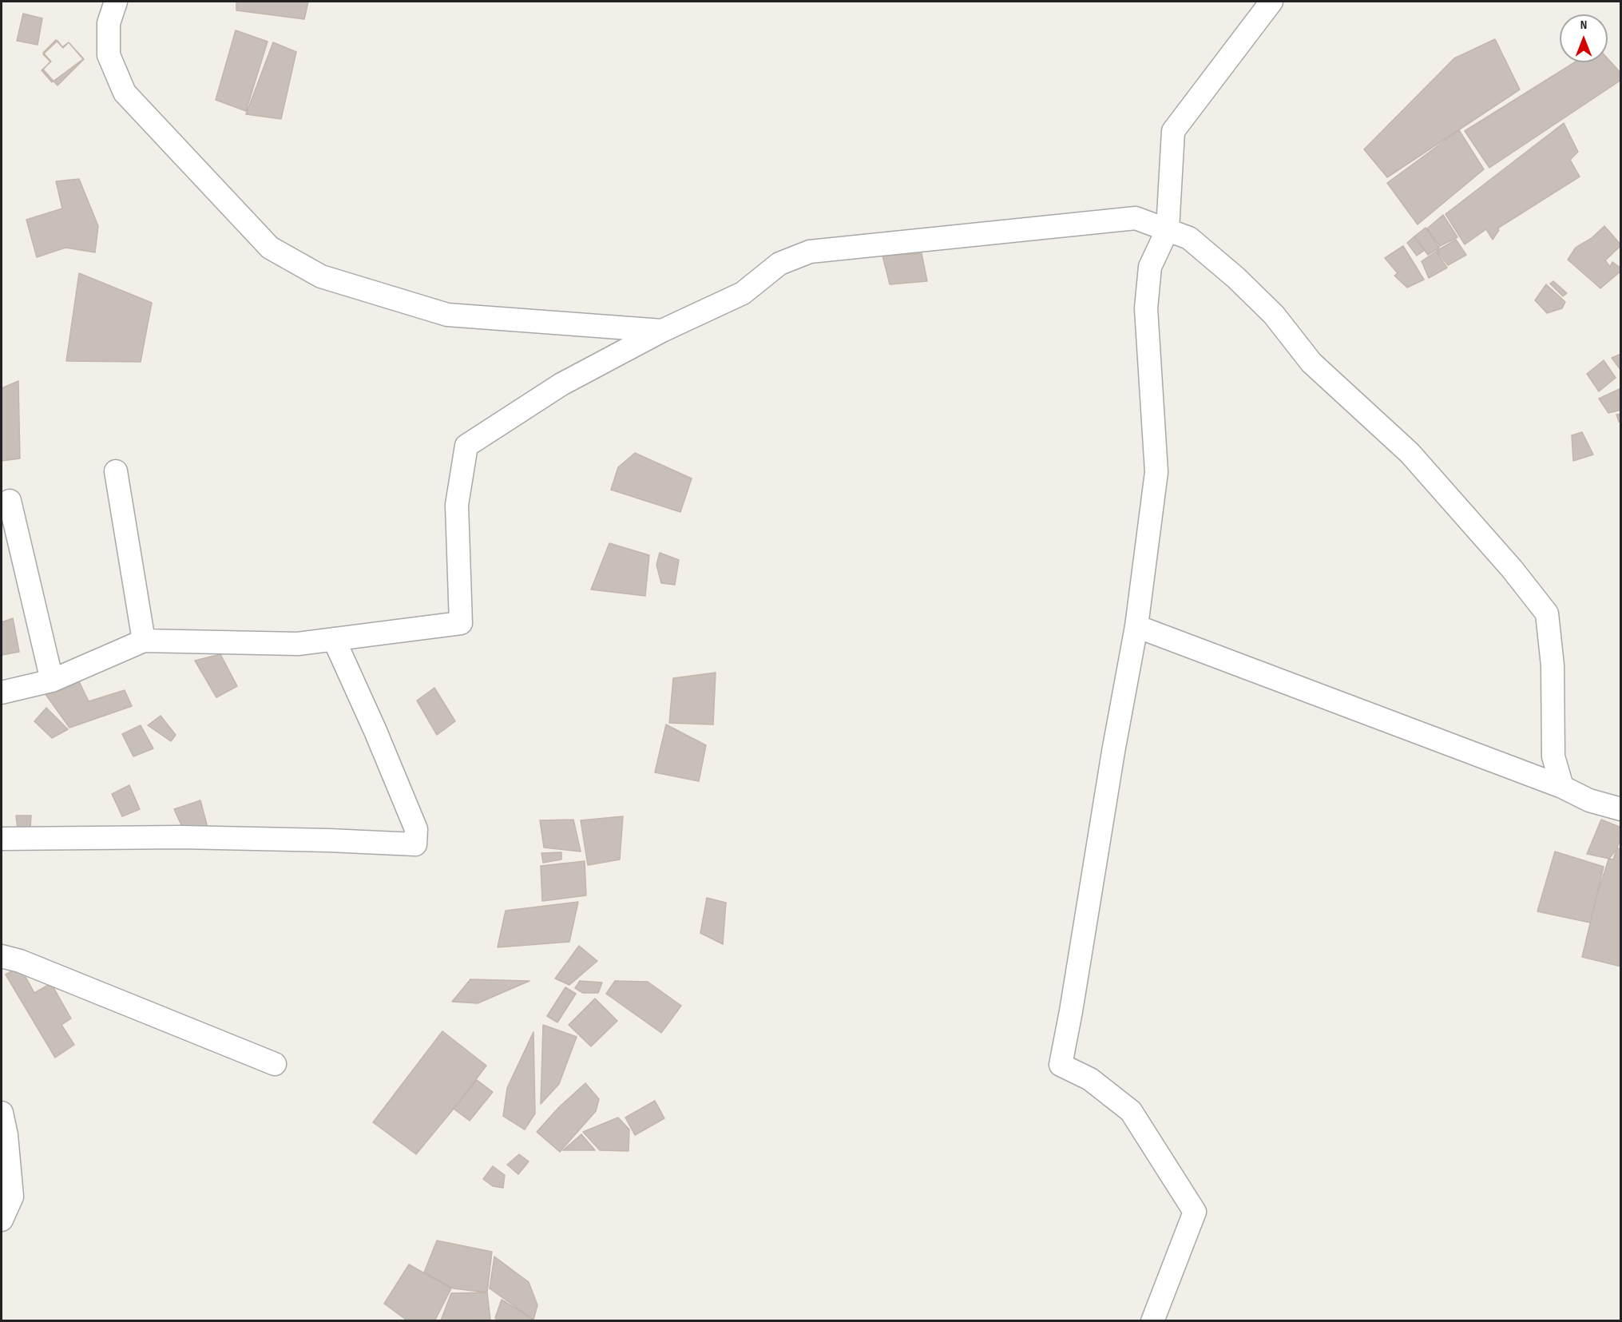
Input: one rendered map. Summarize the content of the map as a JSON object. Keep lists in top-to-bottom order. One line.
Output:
{"north":"top"}
